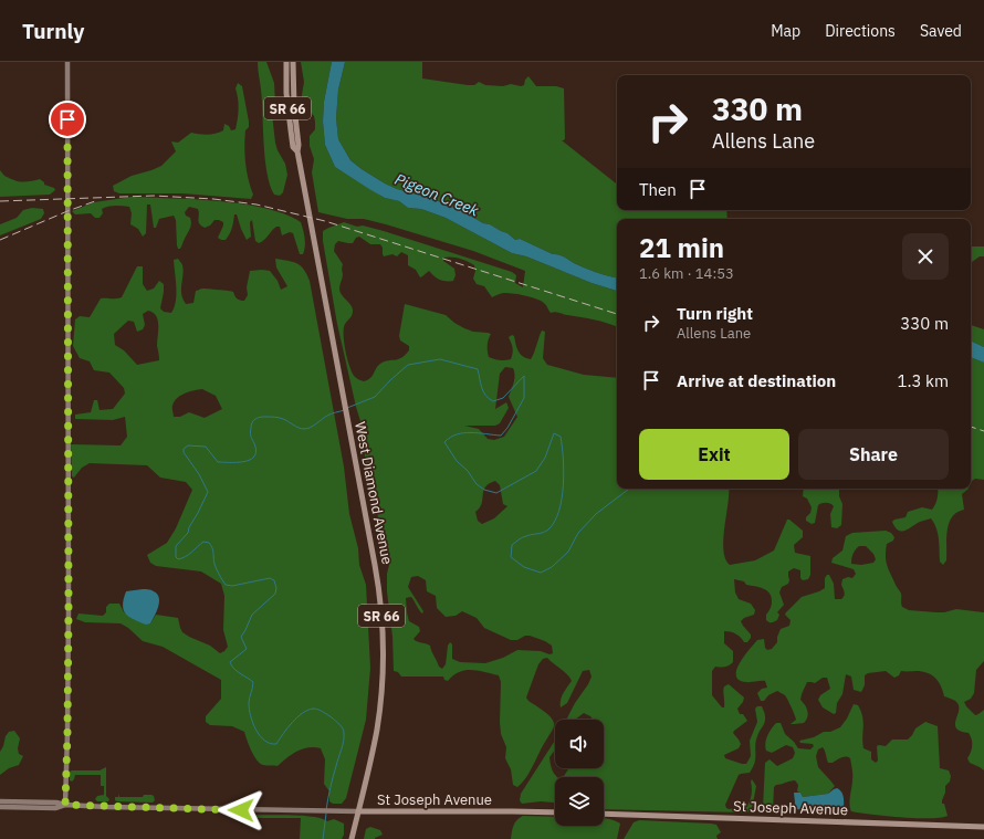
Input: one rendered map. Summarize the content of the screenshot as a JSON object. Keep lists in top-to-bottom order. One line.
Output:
{"streets":{"main road":["SR 66","West Diamond Avenue","St Joseph Avenue"]},"crossings":[["West Diamond Avenue","St Joseph Avenue"]],"water":["Pigeon Creek"],"page":{"header":"Turnly","nav":["Map","Directions","Saved"],"turn":["330 m","Allens Lane"],"then":"Then","heading":["21 min","1.6 km · 14:53"],"list":[{"name":"Turn right","note":"Allens Lane","value":"330 m"},{"name":"Arrive at destination","value":"1.3 km"}],"buttons":["Exit","Share"]}}
